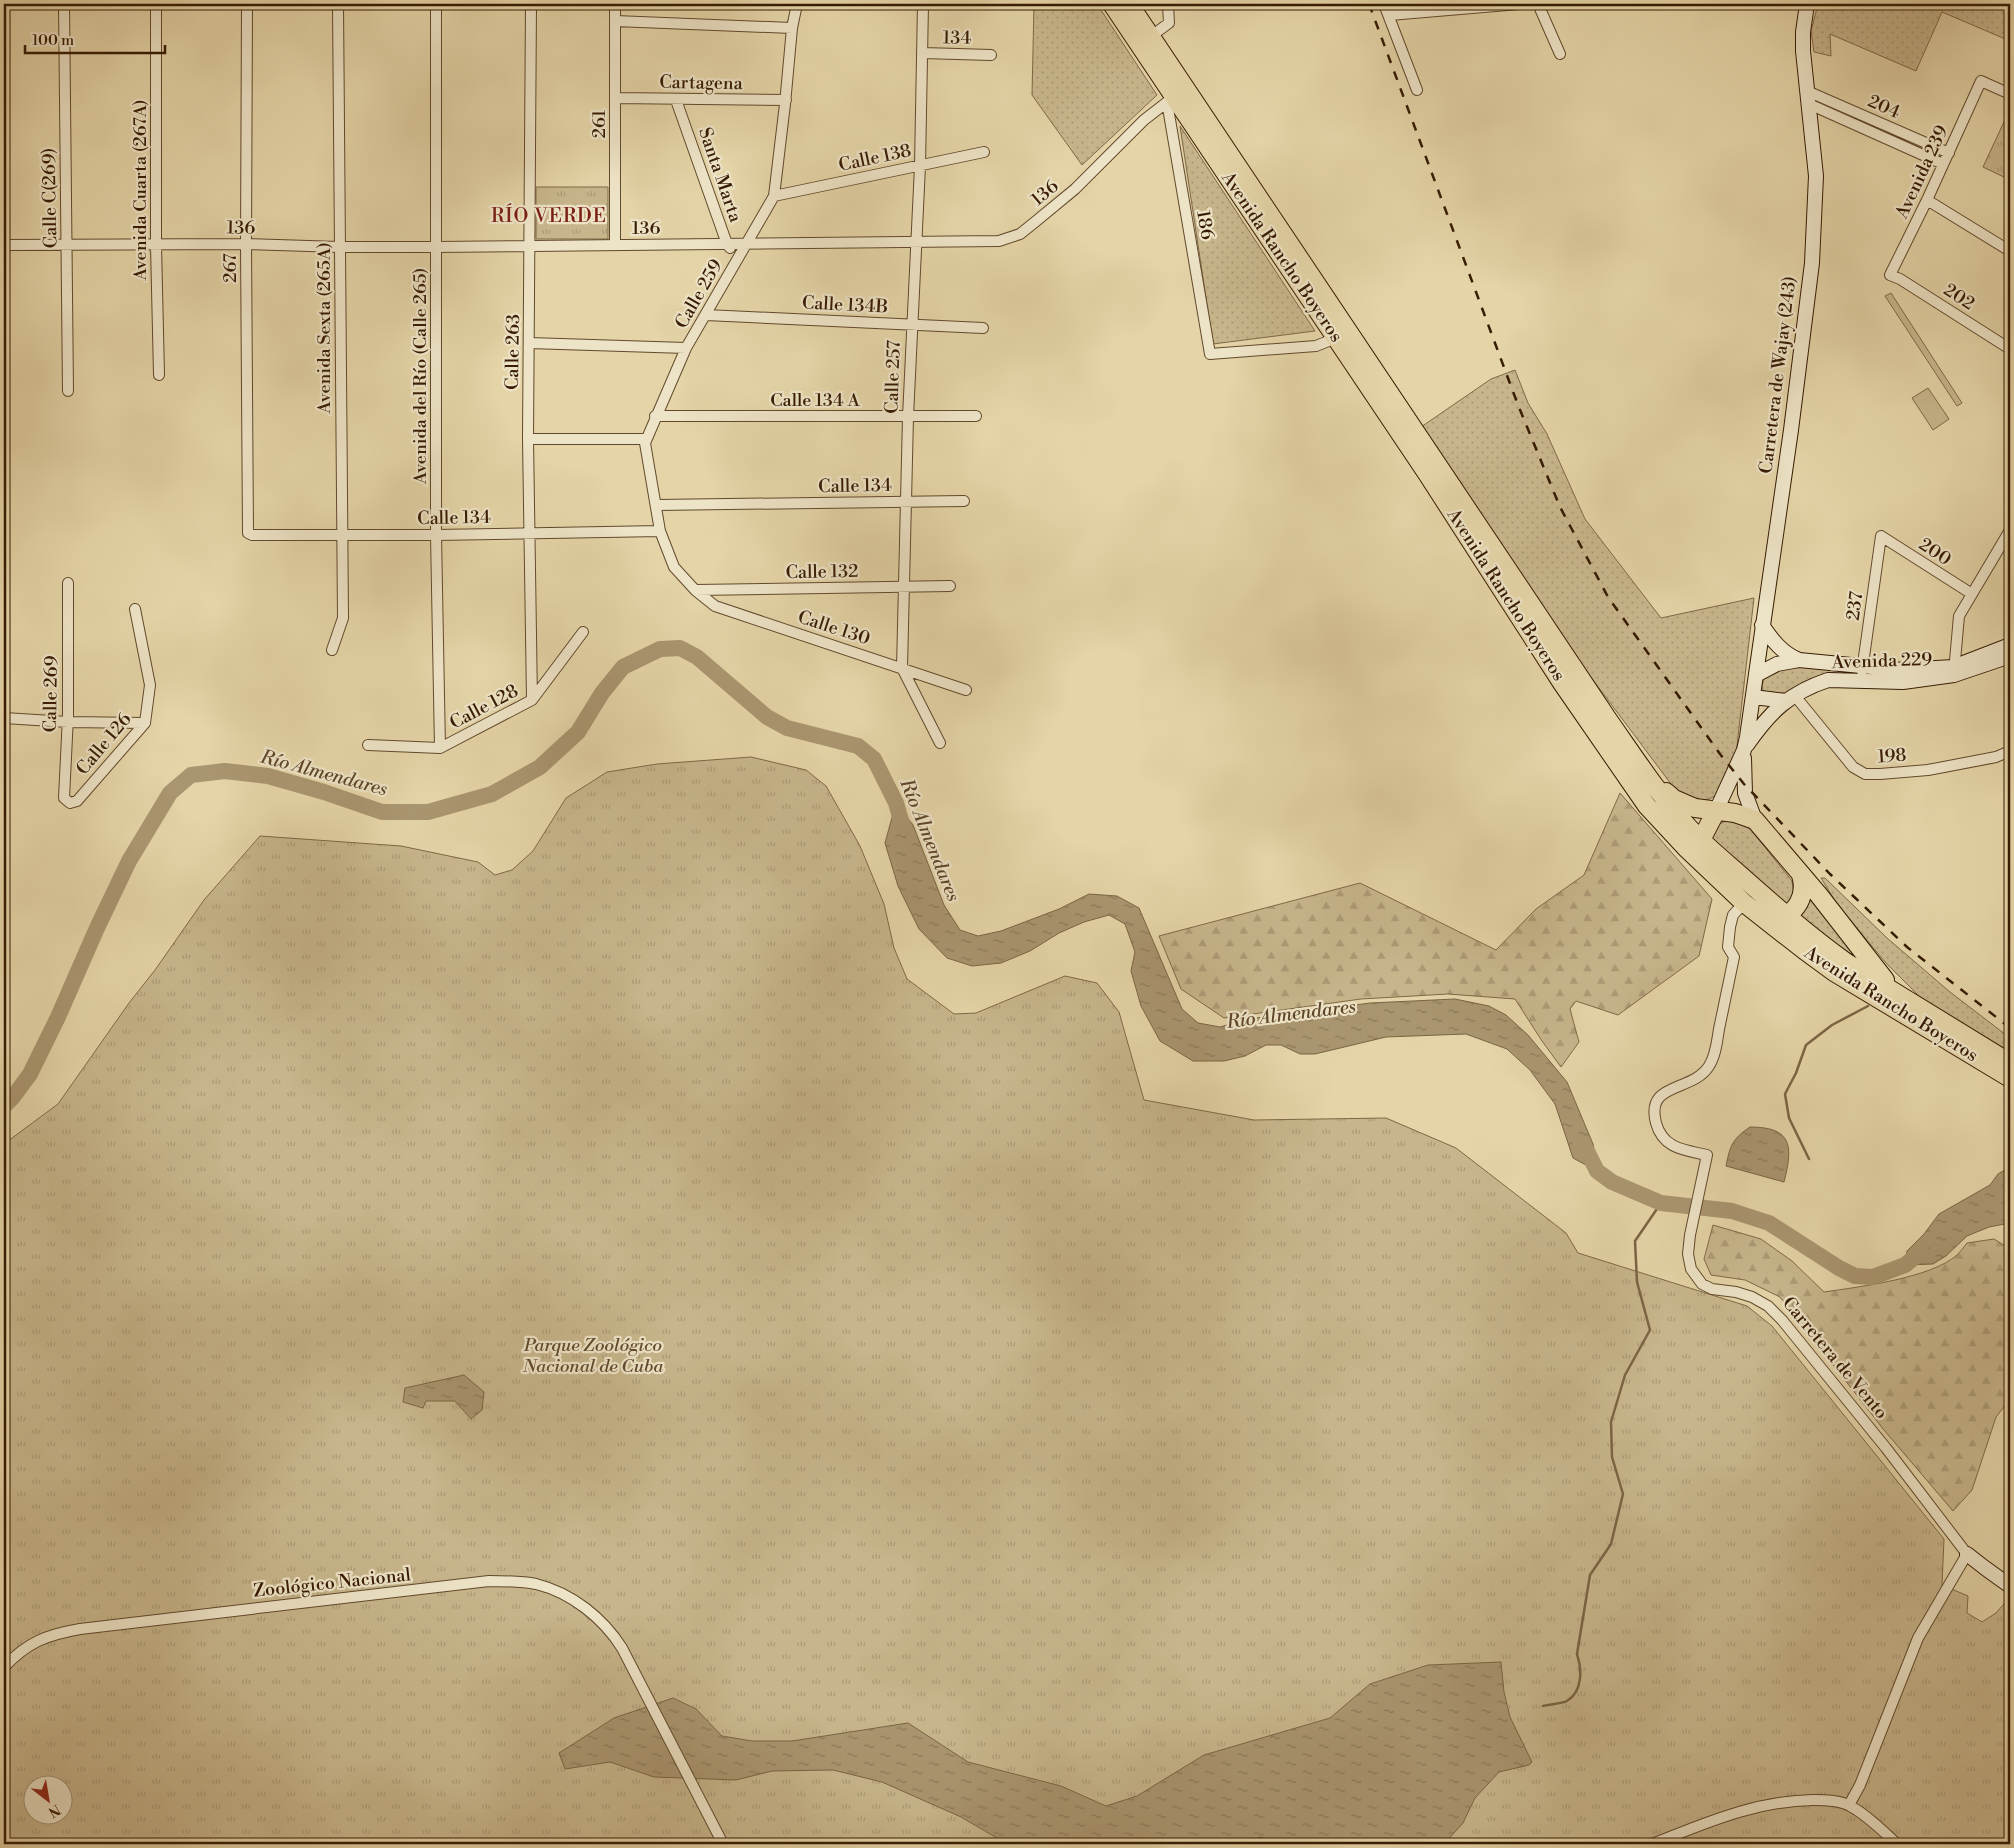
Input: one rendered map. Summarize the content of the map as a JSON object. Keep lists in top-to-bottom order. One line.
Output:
{"streets":{"highway":["Avenida Rancho Boyeros"],"main road":["Carretera de Wajay (243)","Avenida 229","Carretera de Vento"],"street":["134","Cartagena","204","261","Calle 138","Avenida 239","Santa Marta","Avenida Cuarta (267A)","136","Calle C(269)","186","267","Calle 259","202","Calle 134B","Avenida Sexta (265A)","Calle 263","Avenida del Río (Calle 265)","Calle 257","Calle 134 A","Calle 134","200","Calle 132","237","Calle 130","Calle 269","Calle 128","Calle 126","198","Zoológico Nacional"]},"crossings":[["134","Calle 257"],["Cartagena","261"],["Cartagena","Santa Marta"],["Cartagena","Calle 259"],["204","Avenida 239"],["204","Carretera de Wajay (243)"],["261","136"],["Calle 138","Calle 259"],["Calle 138","Calle 257"],["Avenida 239","202"],["Santa Marta","136"],["Santa Marta","Calle 259"],["Avenida Cuarta (267A)","136"],["136","Calle C(269)"],["136","186"],["136","Avenida Rancho Boyeros"],["136","267"],["136","Calle 259"],["136","Avenida Sexta (265A)"],["136","Calle 263"],["136","Avenida del Río (Calle 265)"],["136","Calle 257"],["186","Avenida Rancho Boyeros"],["Avenida Rancho Boyeros","Carretera de Vento"],["267","Calle 134"],["Calle 259","Calle 134B"],["Calle 259","Calle 134 A"],["Calle 259","Calle 134"],["Calle 259","Calle 132"],["Calle 259","Calle 130"],["Calle 134B","Calle 257"],["Avenida Sexta (265A)","Calle 134"],["Calle 263","Calle 134"],["Calle 263","Calle 128"],["Carretera de Wajay (243)","Avenida 229"],["Avenida del Río (Calle 265)","Calle 134"],["Avenida del Río (Calle 265)","Calle 128"],["Calle 257","Calle 134 A"],["Calle 257","Calle 134"],["Calle 257","Calle 132"],["Calle 257","Calle 130"],["200","237"],["Calle 132","Calle 130"],["237","Avenida 229"],["Avenida 229","198"],["Calle 269","Calle 126"]],"districts":["RÍO VERDE"],"water":["Río Almendares"],"parks":["Parque Zoológico Nacional de Cuba"],"scale_bar":"100 m","north":"bottom right"}
